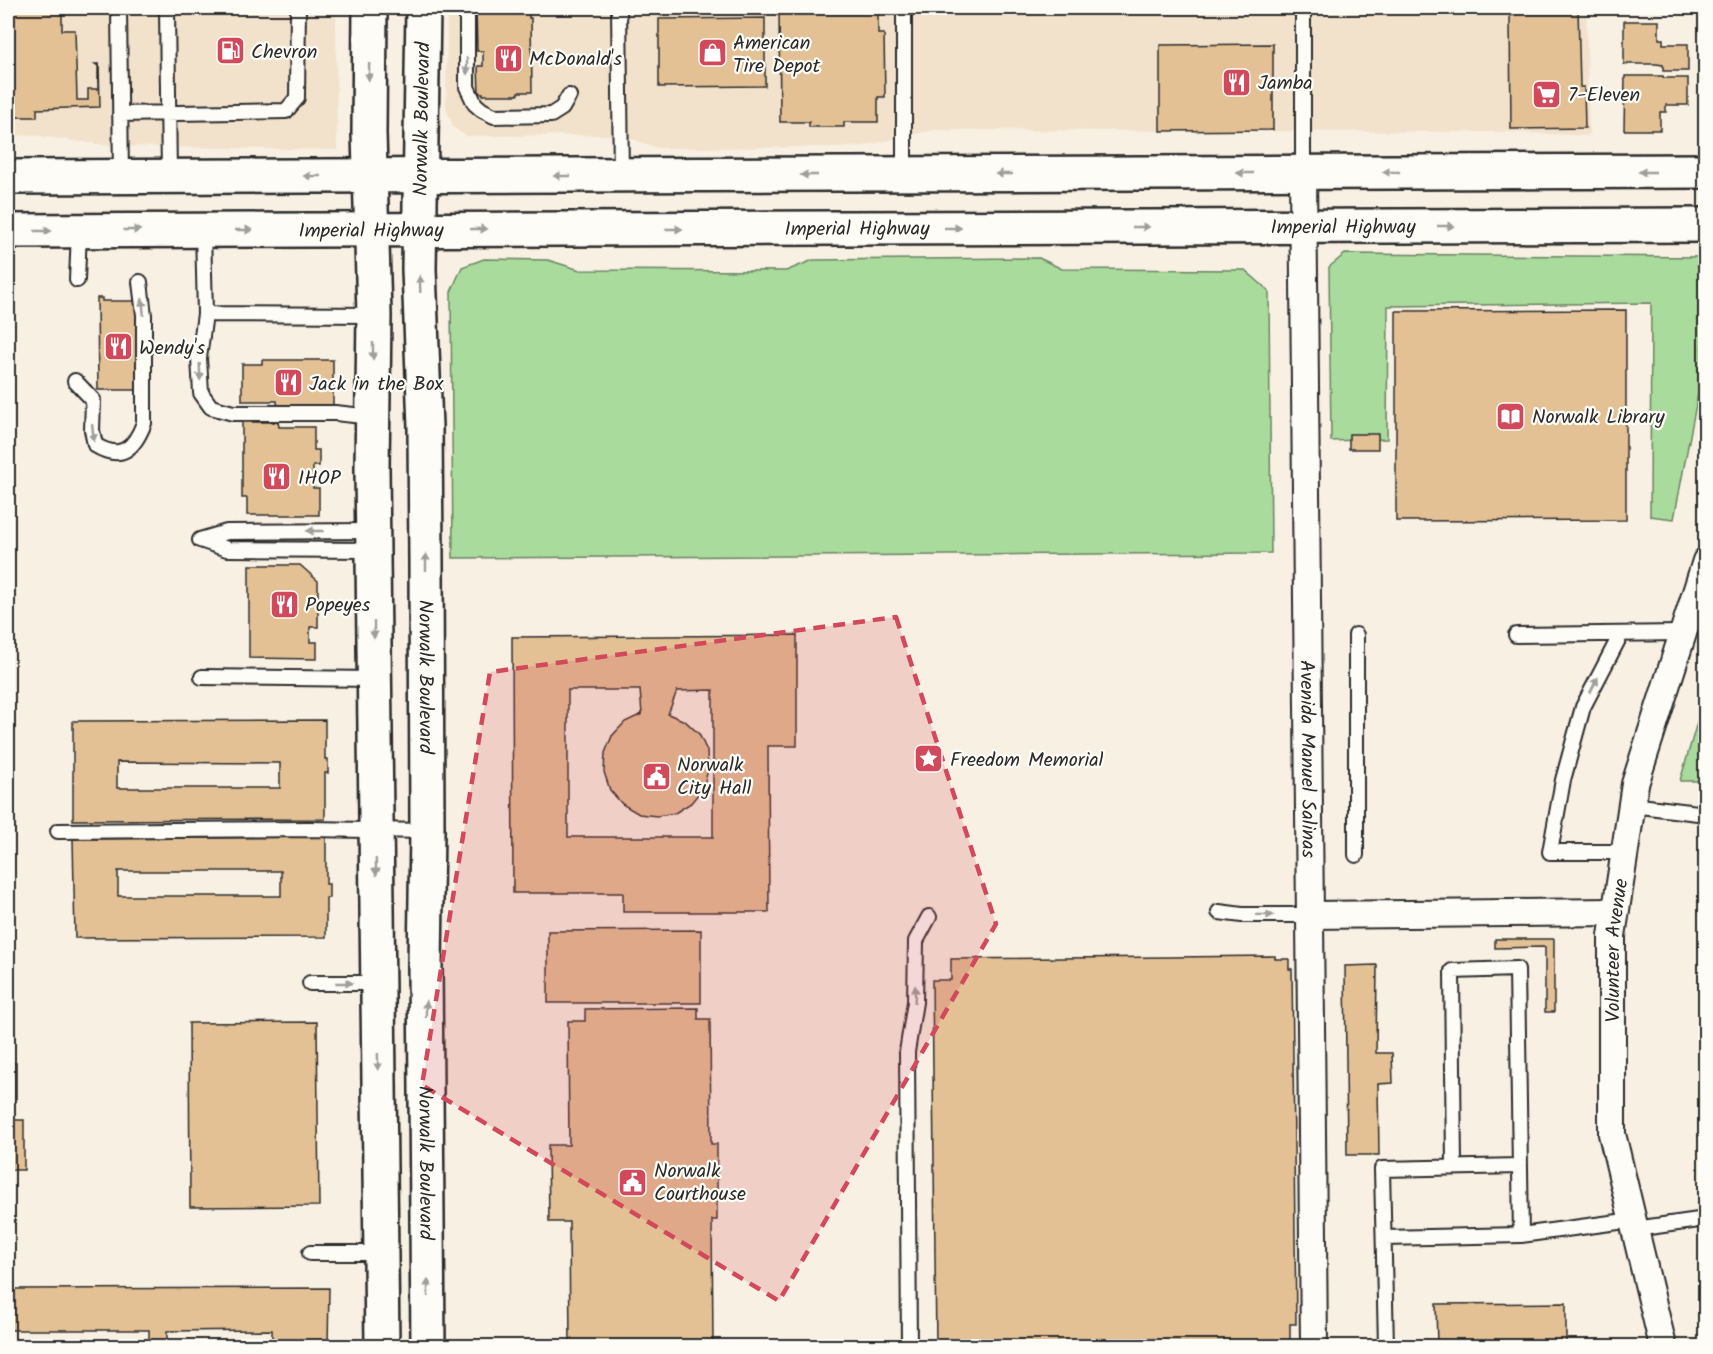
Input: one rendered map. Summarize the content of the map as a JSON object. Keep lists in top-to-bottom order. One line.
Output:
{"streets":{"main road":["Norwalk Boulevard","Imperial Highway"],"street":["Avenida Manuel Salinas","Volunteer Avenue"]},"crossings":[["Norwalk Boulevard","Imperial Highway"],["Imperial Highway","Avenida Manuel Salinas"]],"places":{"fuel station":["Chevron"],"shop":["American Tire Depot"],"restaurant":["McDonald's","Jamba","Wendy's","Jack in the Box","IHOP","Popeyes"],"supermarket":["7-Eleven"],"library":["Norwalk Library"],"place":["Freedom Memorial"],"public building":["Norwalk City Hall","Norwalk Courthouse"]}}
